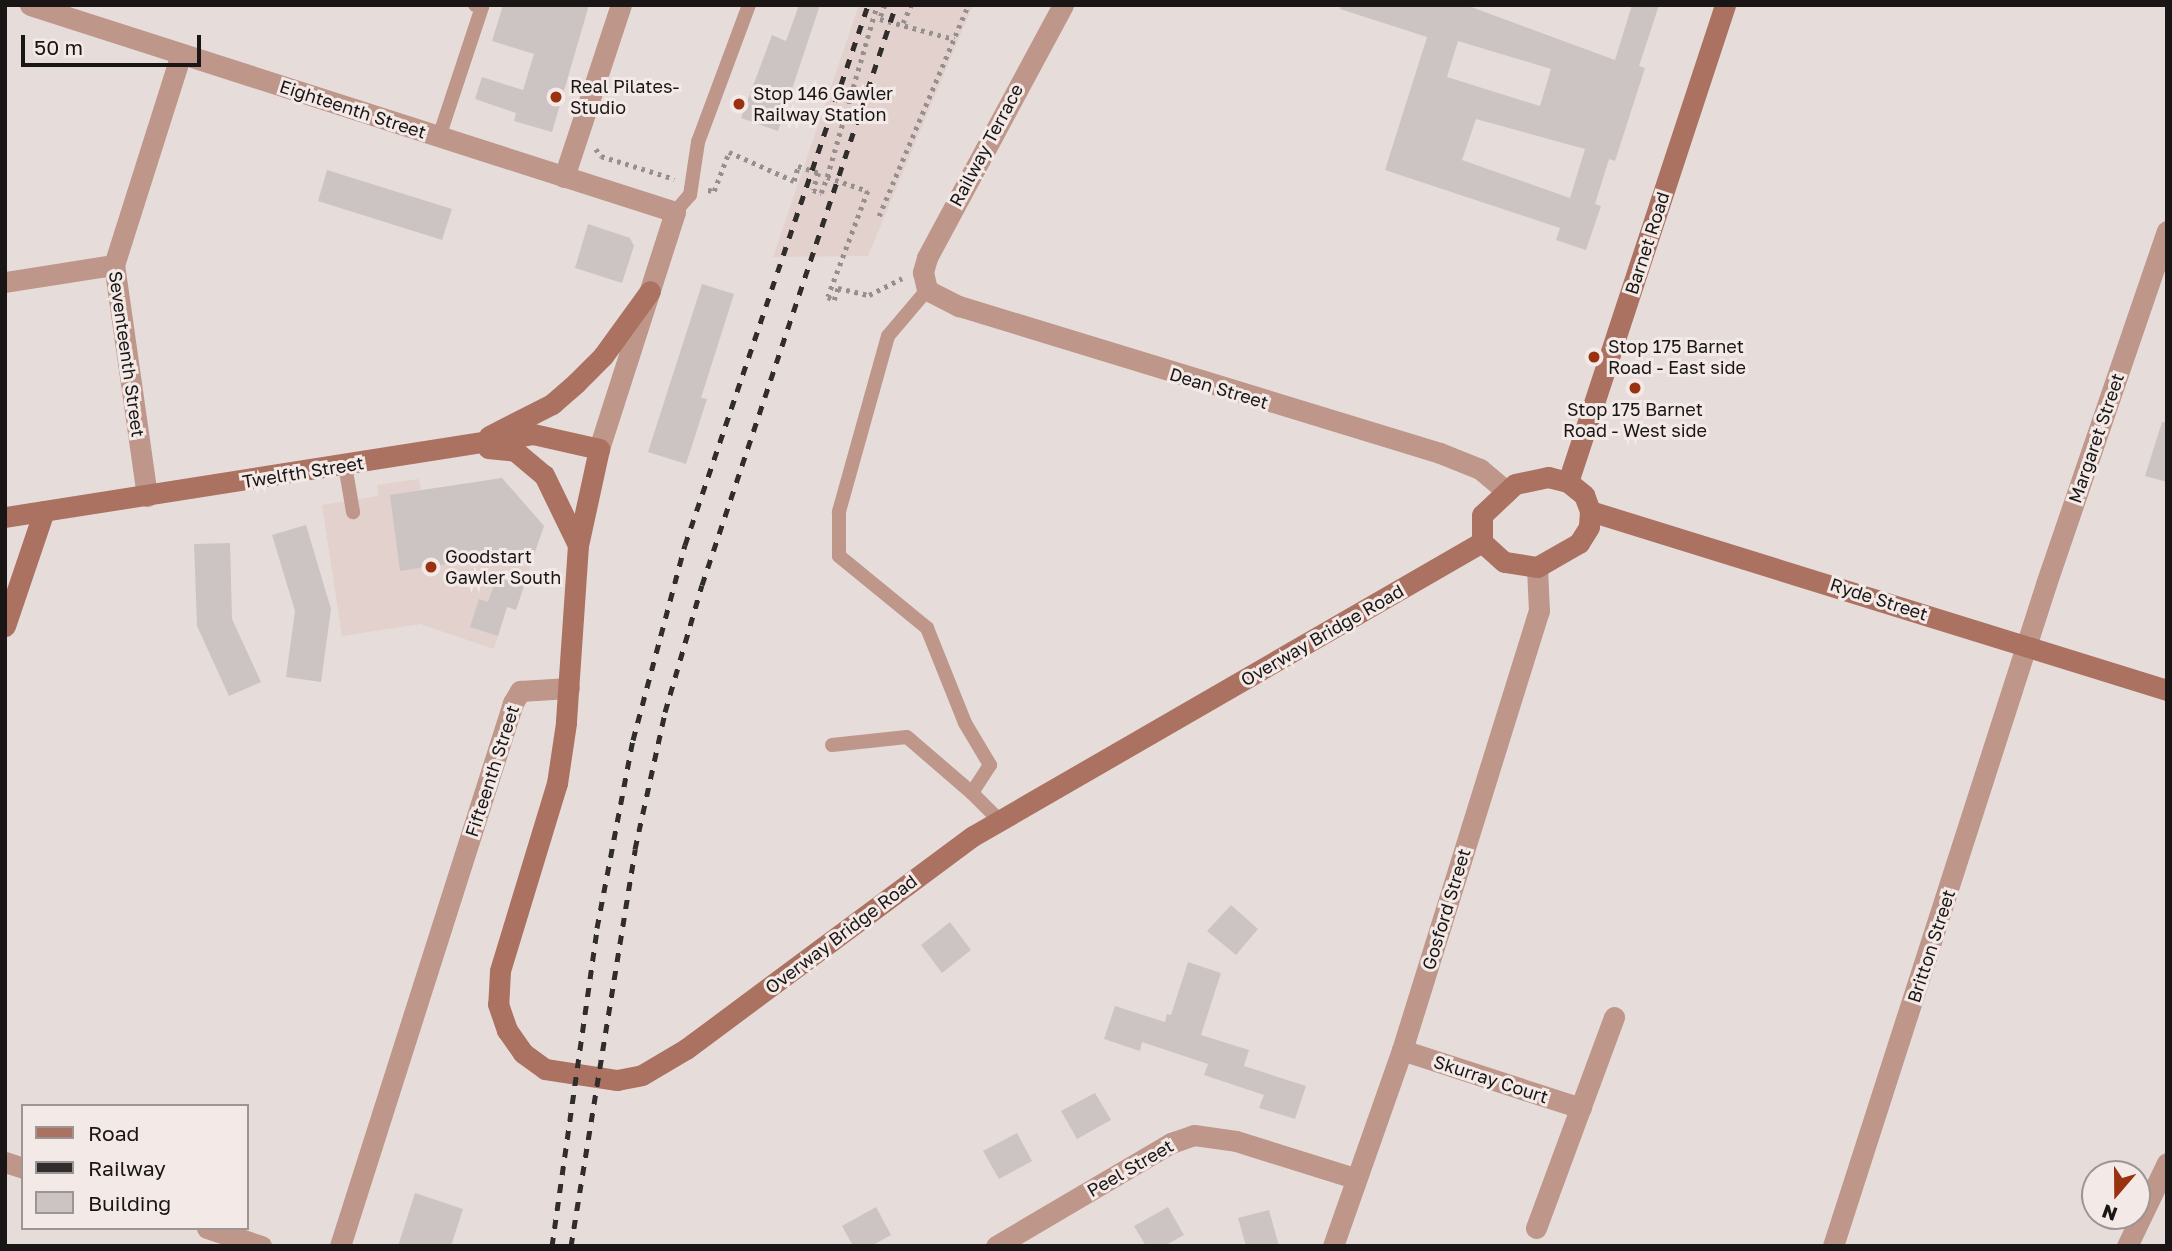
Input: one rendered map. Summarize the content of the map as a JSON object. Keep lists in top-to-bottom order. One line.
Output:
{"streets":{"main road":["Barnet Road","Twelfth Street","Ryde Street","Overway Bridge Road"],"street":["Eighteenth Street","Railway Terrace","Seventeenth Street","Dean Street","Margaret Street","Fifteenth Street","Gosford Street","Britton Street","Skurray Court","Peel Street"]},"crossings":[["Eighteenth Street","Seventeenth Street"],["Railway Terrace","Dean Street"],["Barnet Road","Dean Street"],["Barnet Road","Ryde Street"],["Barnet Road","Overway Bridge Road"],["Barnet Road","Gosford Street"],["Seventeenth Street","Twelfth Street"],["Dean Street","Ryde Street"],["Dean Street","Overway Bridge Road"],["Dean Street","Gosford Street"],["Margaret Street","Ryde Street"],["Margaret Street","Britton Street"],["Ryde Street","Overway Bridge Road"],["Ryde Street","Gosford Street"],["Ryde Street","Britton Street"],["Overway Bridge Road","Fifteenth Street"],["Overway Bridge Road","Gosford Street"],["Gosford Street","Skurray Court"],["Gosford Street","Peel Street"]],"places":["Real Pilates- Studio","Stop 146 Gawler Railway Station","Stop 175 Barnet Road - East side","Stop 175 Barnet Road - West side","Goodstart Gawler South"],"legend":["Road","Railway","Building"],"scale_bar":"50 m","north":"bottom"}
